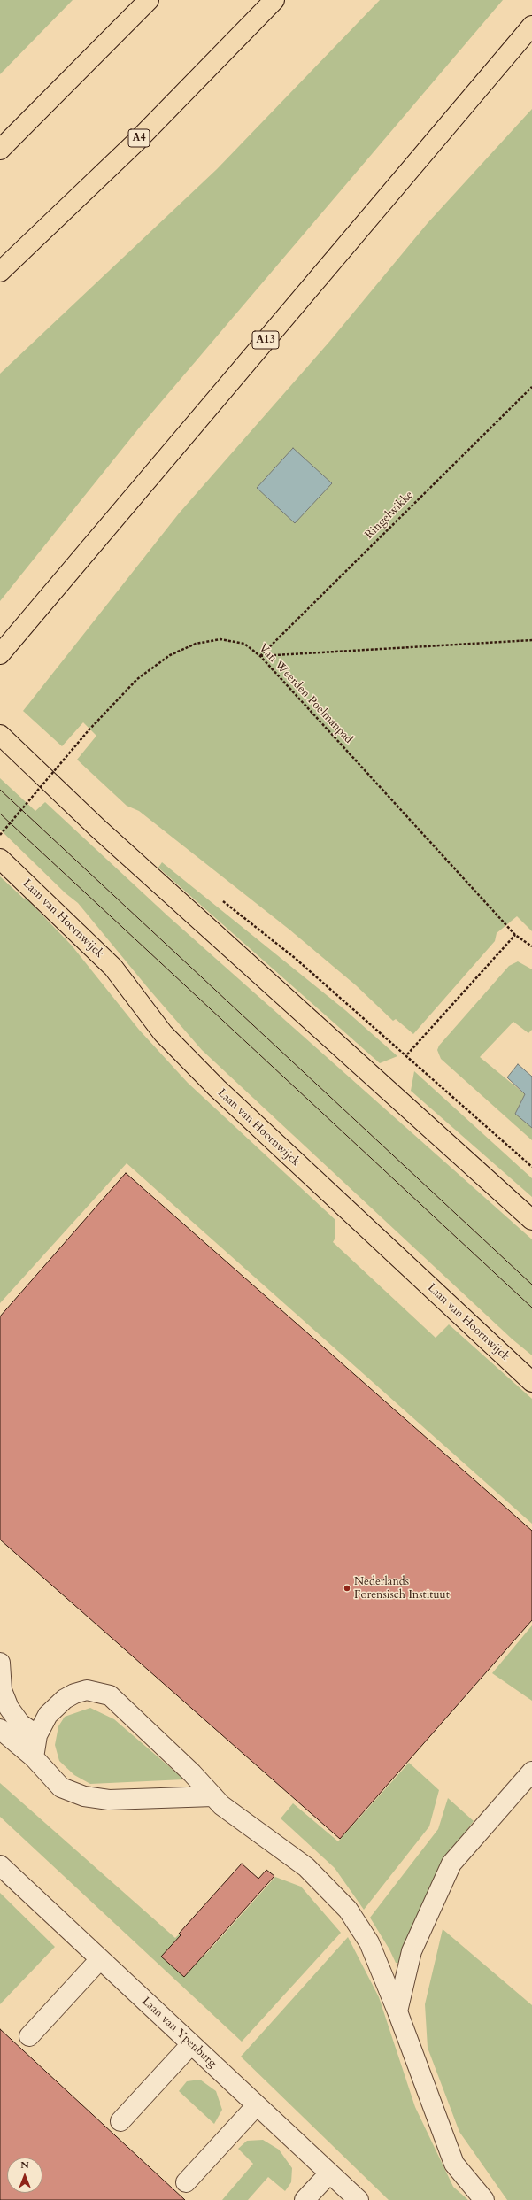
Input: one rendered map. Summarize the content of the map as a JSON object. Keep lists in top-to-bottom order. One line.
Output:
{"streets":{"main road":["A4","A13","Laan van Hoornwijck"],"street":["Laan van Ypenburg"],"path":["Ringelwikke","Van Weerden Poelmanpad"]},"crossings":[["Ringelwikke","Van Weerden Poelmanpad"]],"places":["Nederlands Forensisch Instituut"],"north":"top"}
